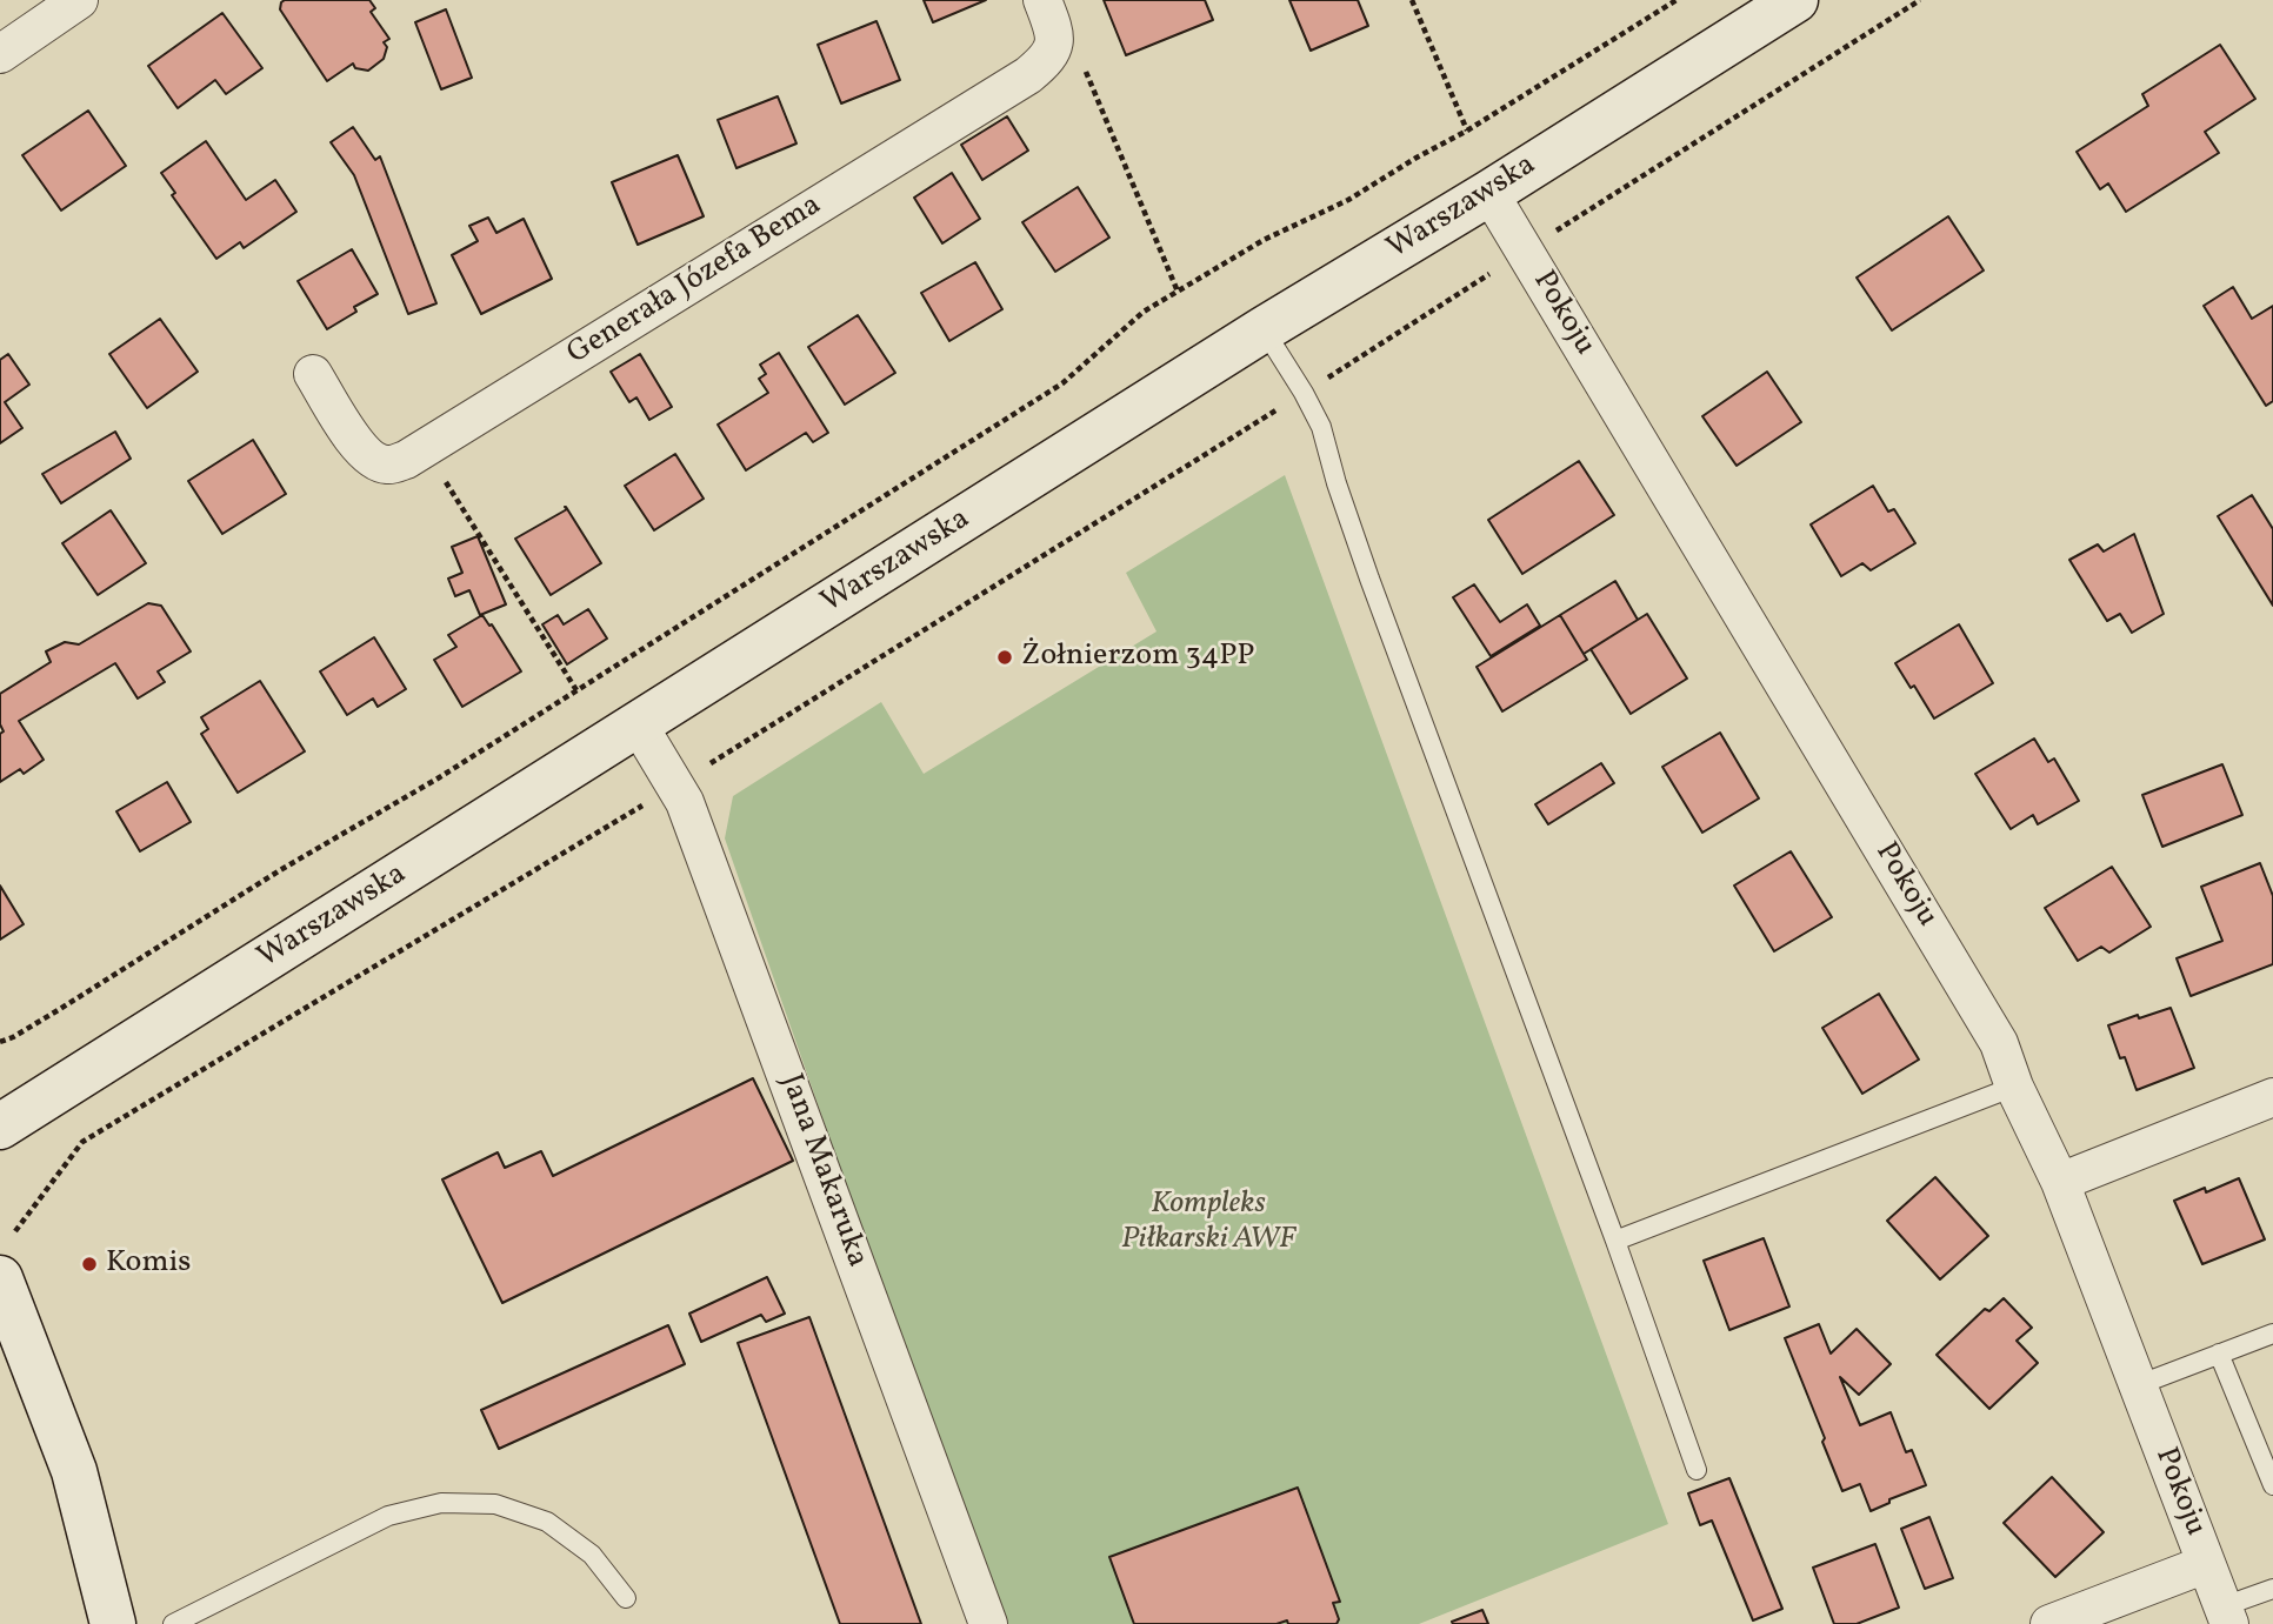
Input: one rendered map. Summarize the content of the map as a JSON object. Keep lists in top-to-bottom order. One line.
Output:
{"streets":{"street":["Warszawska","Generała Józefa Bema","Pokoju","Jana Makaruka"]},"crossings":[["Warszawska","Pokoju"],["Warszawska","Jana Makaruka"]],"parks":["Kompleks Piłkarski AWF"],"places":["Żołnierzom 34PP","Komis"]}
